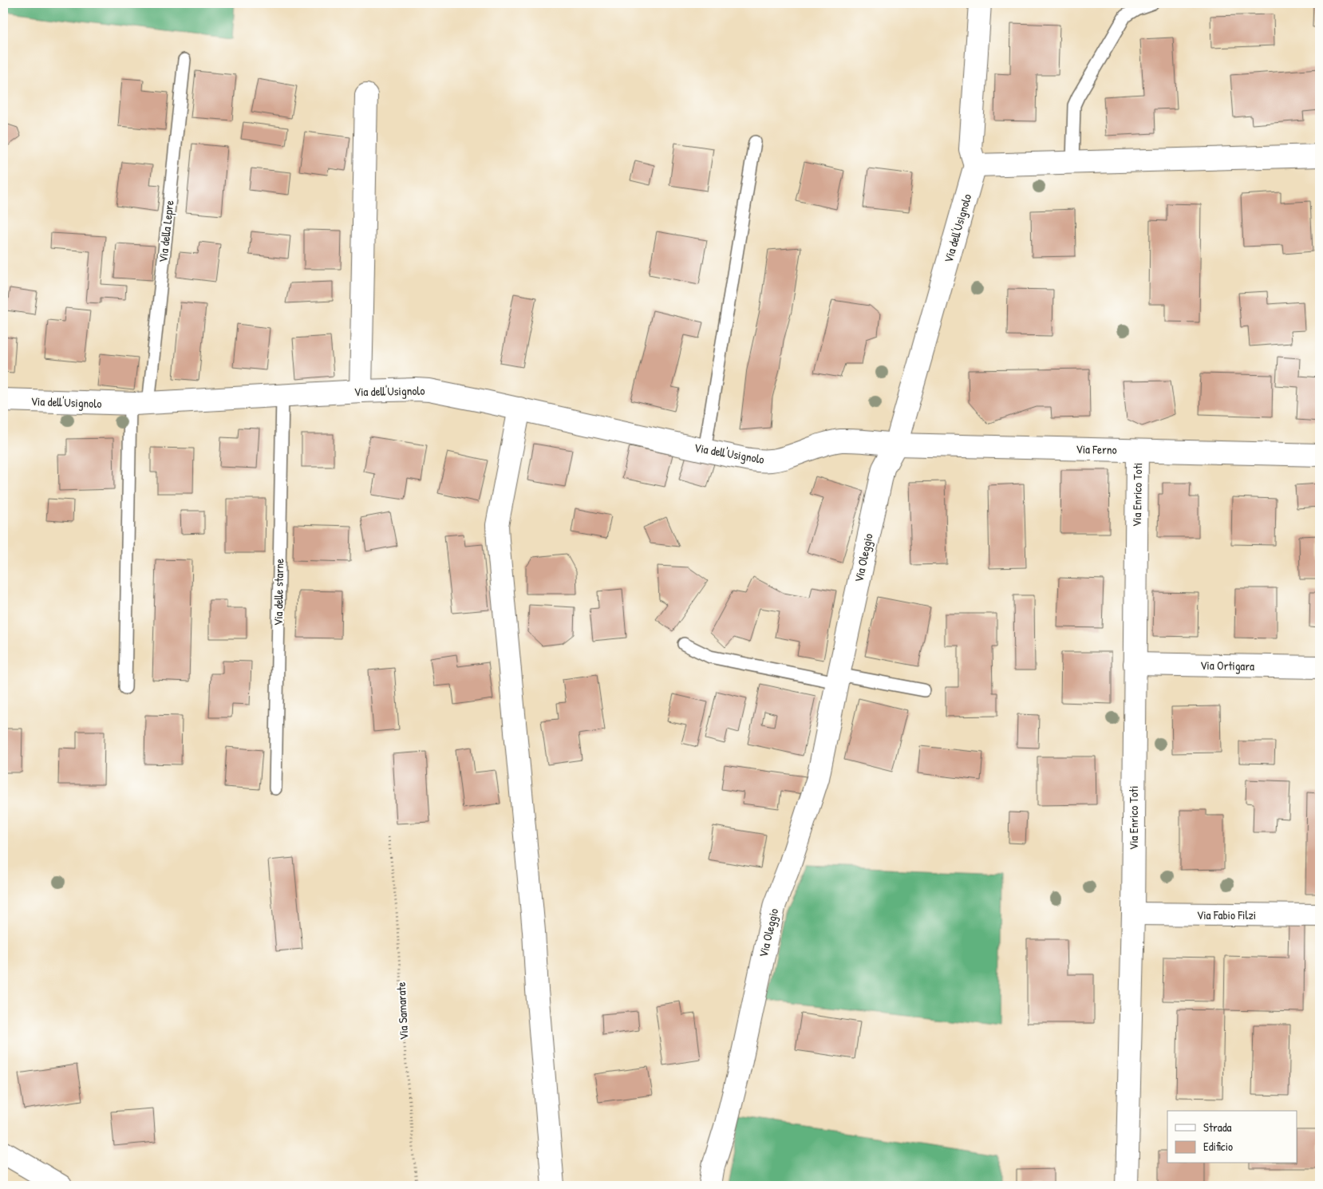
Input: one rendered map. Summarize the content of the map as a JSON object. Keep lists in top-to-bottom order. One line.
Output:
{"streets":{"street":["Via dell'Usignolo","Via Ferno","Via Enrico Toti","Via Oleggio","Via Ortigara","Via Fabio Filzi"],"lane":["Via della Lepre","Via delle starne"],"path":["Via Samarate"]},"crossings":[["Via dell'Usignolo","Via della Lepre"],["Via dell'Usignolo","Via Ferno"],["Via dell'Usignolo","Via Oleggio"],["Via dell'Usignolo","Via delle starne"],["Via Ferno","Via Enrico Toti"],["Via Ferno","Via Oleggio"],["Via Enrico Toti","Via Ortigara"],["Via Enrico Toti","Via Fabio Filzi"]],"legend":["Strada","Edificio"]}
